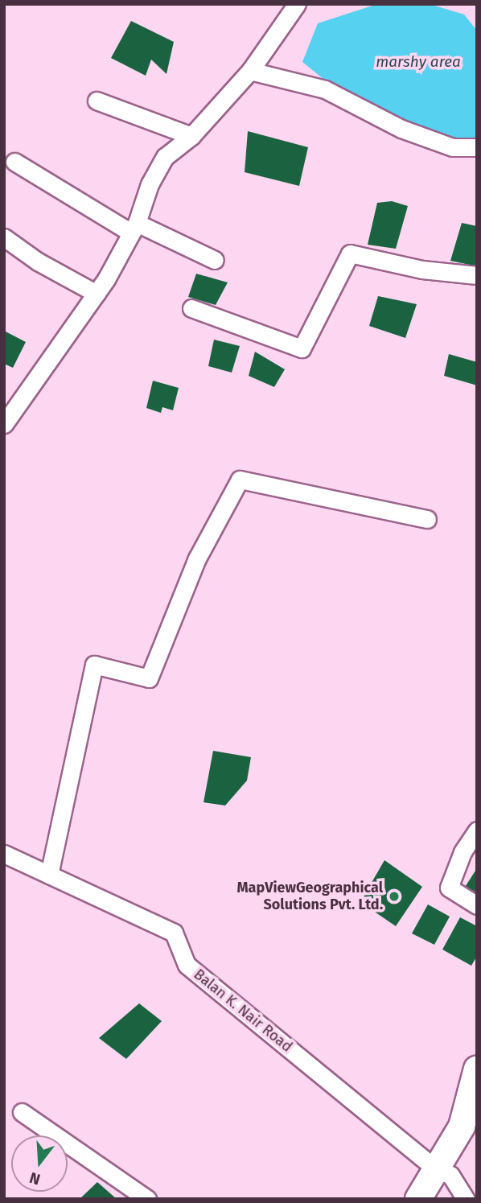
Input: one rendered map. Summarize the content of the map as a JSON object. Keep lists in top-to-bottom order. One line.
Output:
{"streets":{"street":["Balan K. Nair Road"]},"water":["marshy area"],"places":["MapViewGeographical Solutions Pvt. Ltd."],"north":"bottom"}
